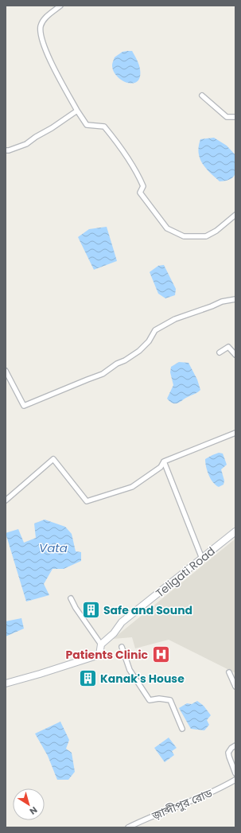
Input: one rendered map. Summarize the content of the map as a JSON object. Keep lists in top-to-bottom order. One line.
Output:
{"streets":{"main road":["Teligati Road"],"street":["জ়াব্দীপুর রোড"]},"water":["Vata"],"places":{"building":["Safe and Sound","Kanak's House"],"hospital":["Patients Clinic"]},"north":"bottom right"}
